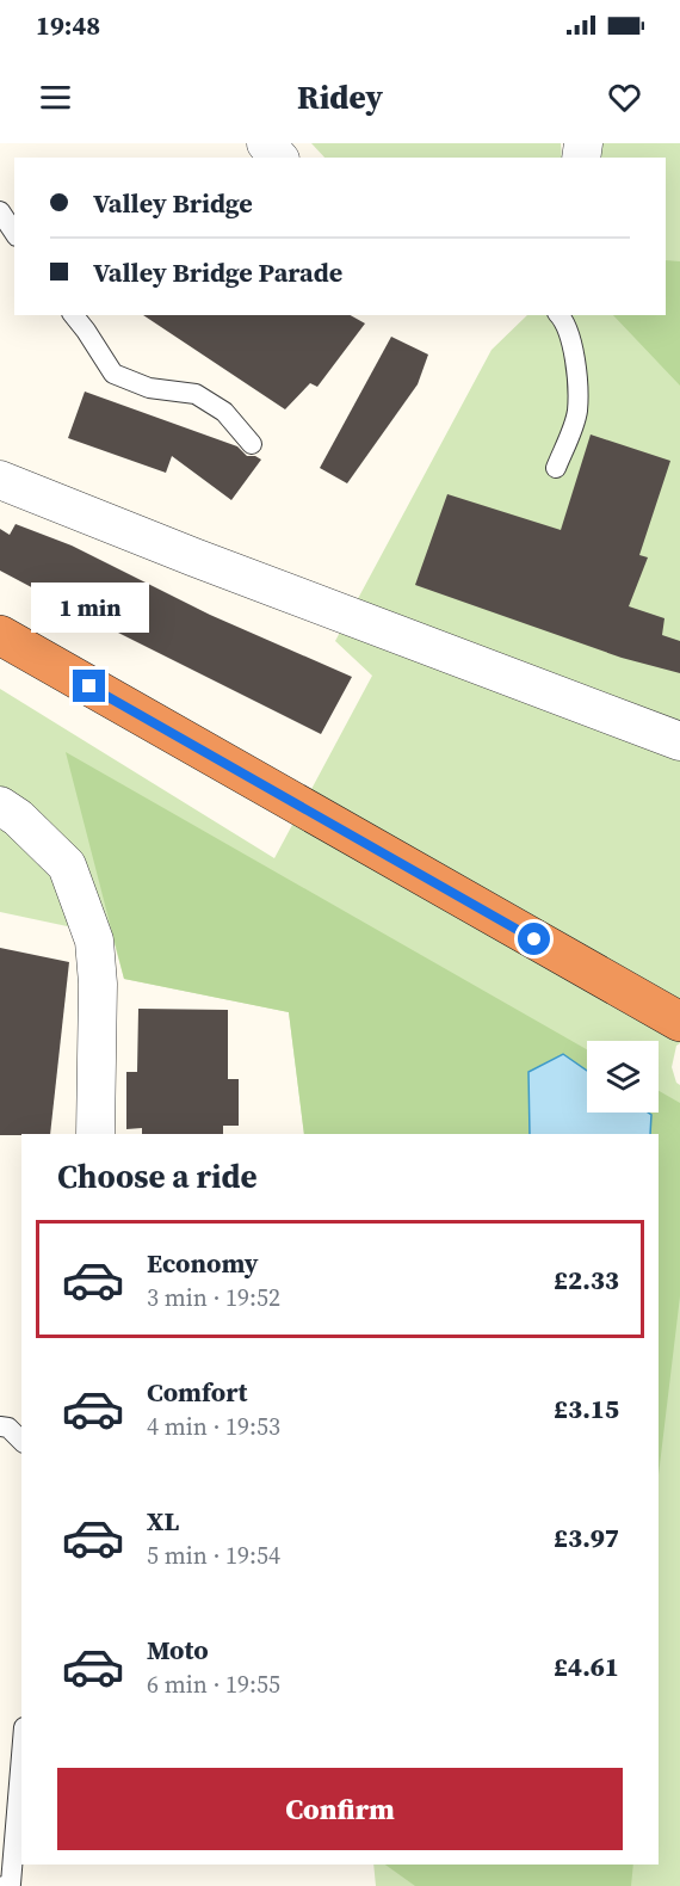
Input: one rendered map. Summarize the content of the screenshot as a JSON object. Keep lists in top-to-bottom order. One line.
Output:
{"page":{"status":"19:48","header":"Ridey","banner":["Valley Bridge","Valley Bridge Parade"],"bubble":"1 min","heading":"Choose a ride","list":[{"name":"Economy","note":"3 min · 19:52","value":"£2.33"},{"name":"Comfort","note":"4 min · 19:53","value":"£3.15"},{"name":"XL","note":"5 min · 19:54","value":"£3.97"},{"name":"Moto","note":"6 min · 19:55","value":"£4.61"}],"buttons":"Confirm"}}
